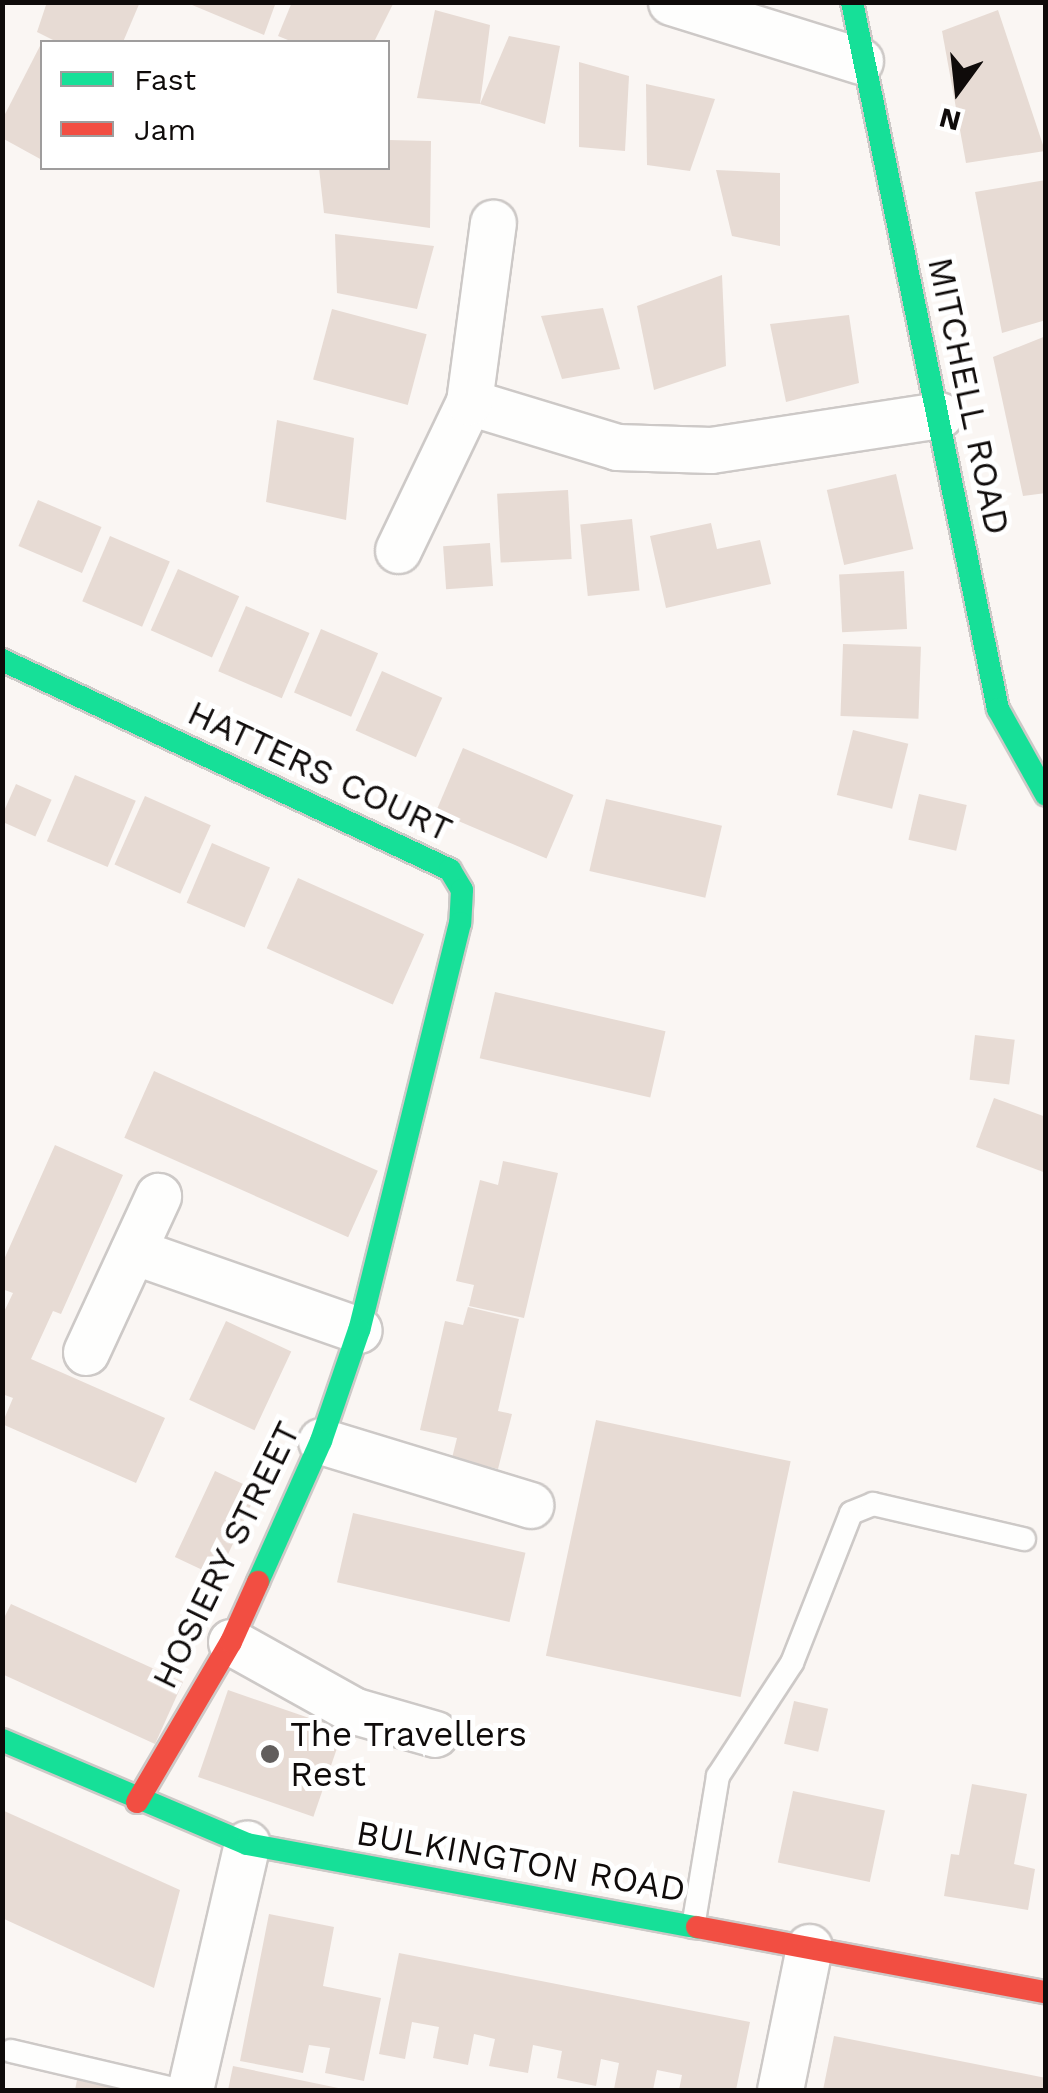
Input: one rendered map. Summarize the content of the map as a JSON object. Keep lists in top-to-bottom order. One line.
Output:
{"streets":{"street":["MITCHELL ROAD","HATTERS COURT","HOSIERY STREET","BULKINGTON ROAD"]},"crossings":[["HATTERS COURT","HOSIERY STREET"],["HOSIERY STREET","BULKINGTON ROAD"]],"places":["The Travellers Rest"],"legend":["Fast","Jam"],"north":"bottom"}
